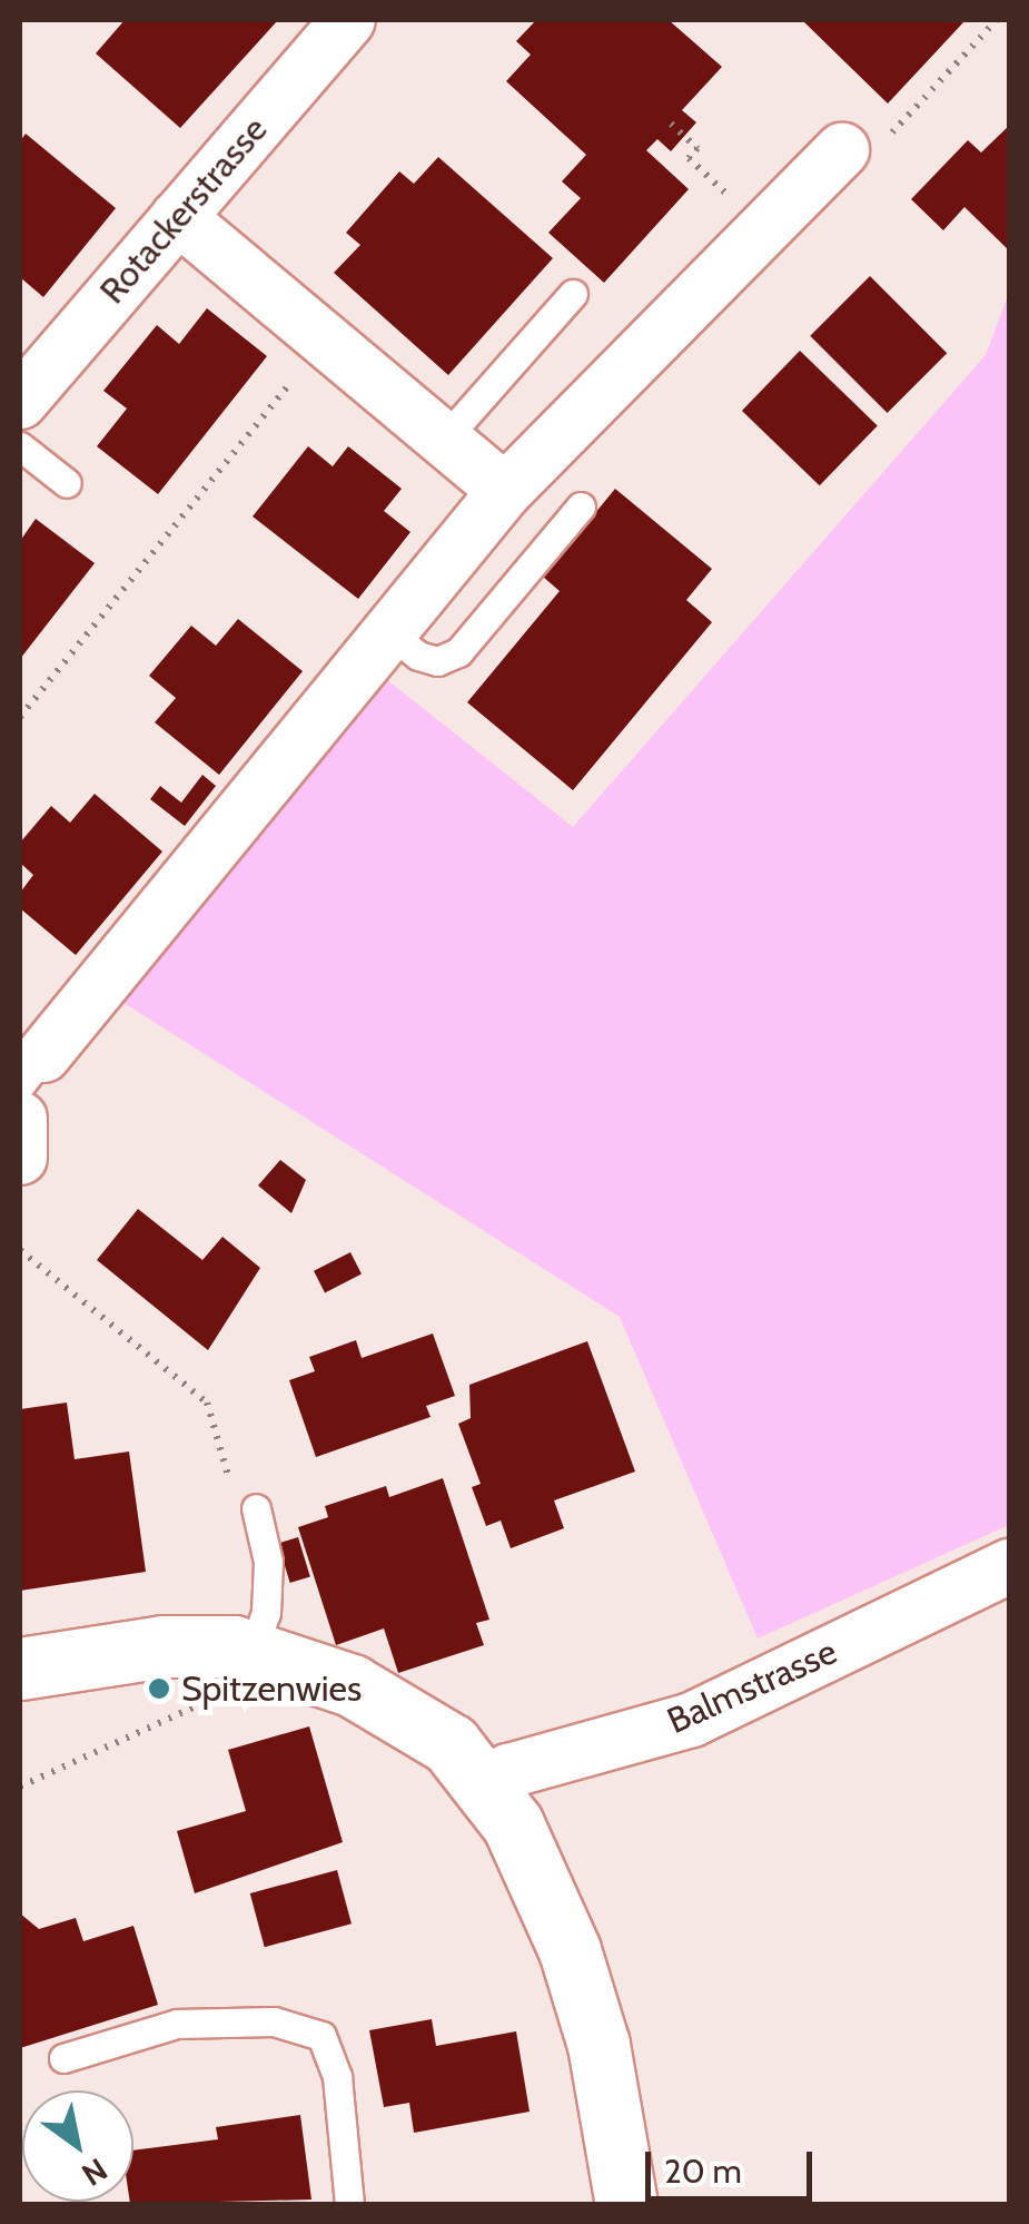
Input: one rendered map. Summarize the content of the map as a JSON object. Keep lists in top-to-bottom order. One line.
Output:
{"streets":{"street":["Rotackerstrasse","Balmstrasse"]},"places":["Spitzenwies"],"scale_bar":"20 m","north":"bottom right"}
